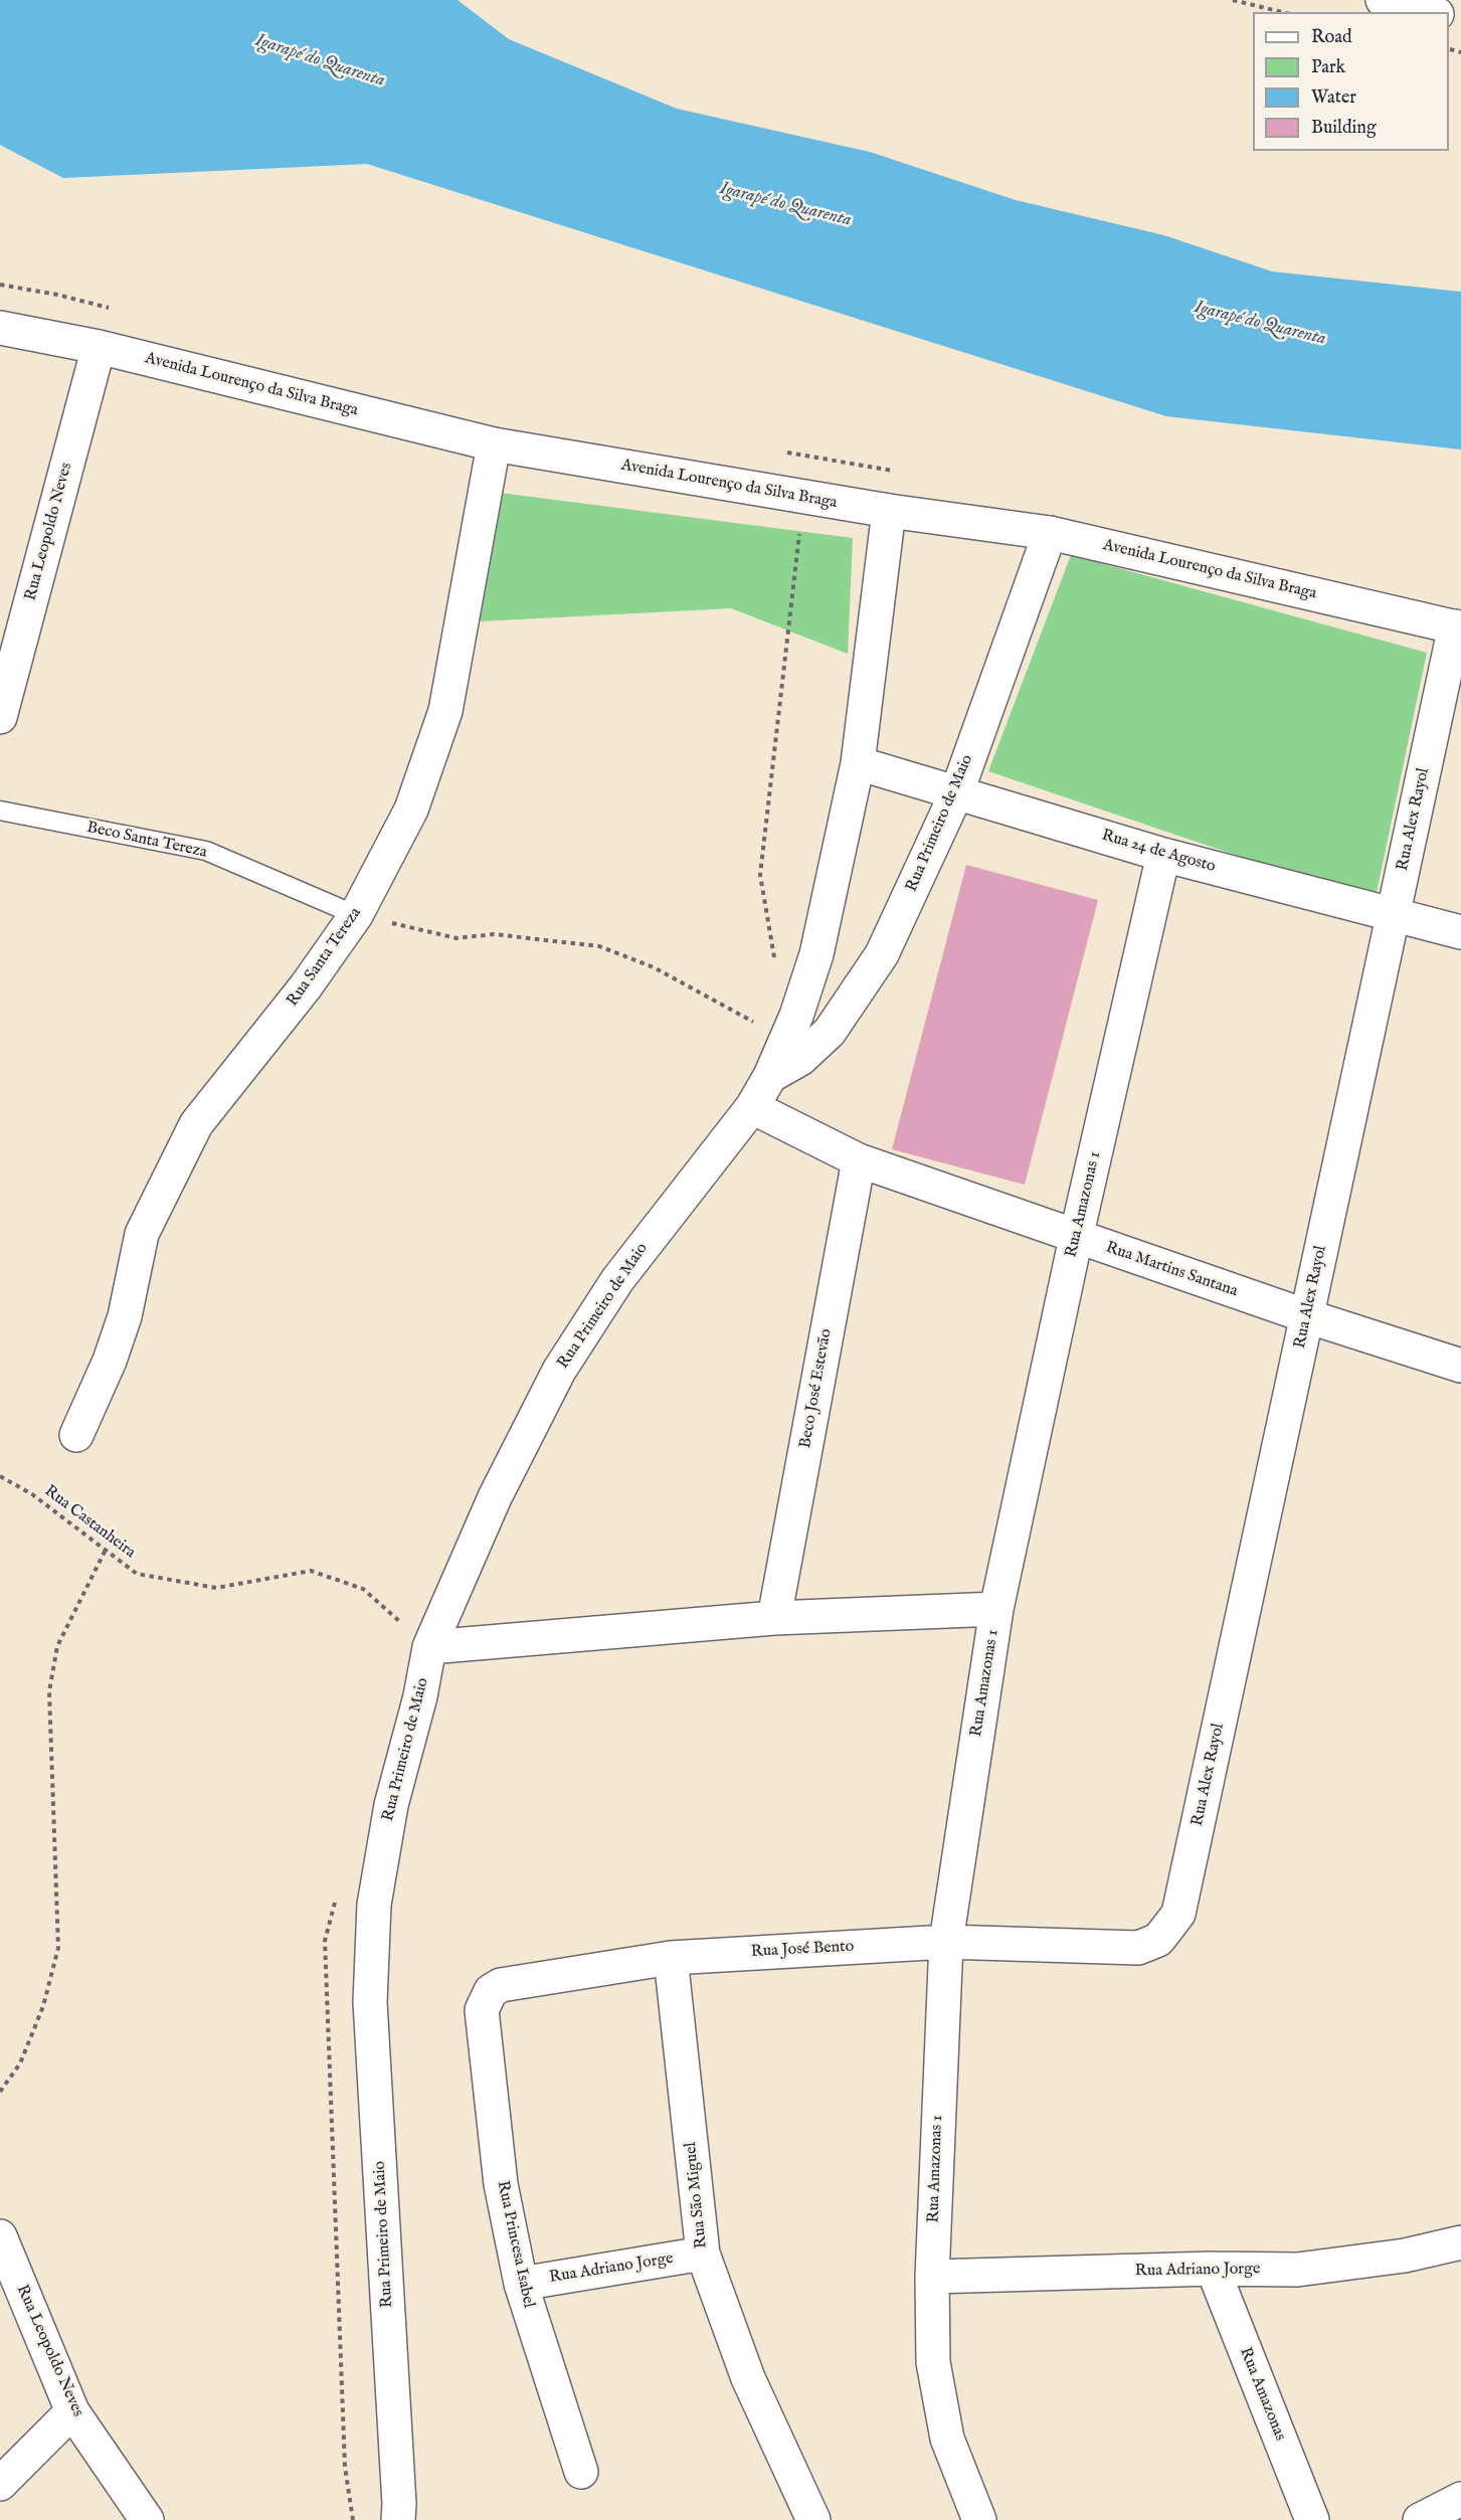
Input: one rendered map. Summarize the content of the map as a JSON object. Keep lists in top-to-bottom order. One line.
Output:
{"streets":{"street":["Avenida Lourenço da Silva Braga","Rua Leopoldo Neves","Rua Alex Rayol","Rua Primeiro de Maio","Rua 24 de Agosto","Rua Santa Tereza","Rua Amazonas 1","Rua Martins Santana","Beco José Estevão","Rua José Bento","Rua São Miguel","Rua Princesa Isabel","Rua Adriano Jorge","Rua Amazonas"],"lane":["Beco Santa Tereza"],"path":["Rua Castanheira"]},"crossings":[["Avenida Lourenço da Silva Braga","Rua Leopoldo Neves"],["Avenida Lourenço da Silva Braga","Rua Alex Rayol"],["Avenida Lourenço da Silva Braga","Rua Primeiro de Maio"],["Avenida Lourenço da Silva Braga","Rua Santa Tereza"],["Rua Alex Rayol","Rua 24 de Agosto"],["Rua Alex Rayol","Rua Martins Santana"],["Rua Alex Rayol","Rua José Bento"],["Rua Primeiro de Maio","Rua 24 de Agosto"],["Rua Primeiro de Maio","Rua Martins Santana"],["Rua Primeiro de Maio","Rua Castanheira"],["Beco Santa Tereza","Rua Santa Tereza"],["Rua 24 de Agosto","Rua Amazonas 1"],["Rua Amazonas 1","Rua Martins Santana"],["Rua Amazonas 1","Rua José Bento"],["Rua Amazonas 1","Rua Adriano Jorge"],["Rua Martins Santana","Beco José Estevão"],["Rua José Bento","Rua São Miguel"],["Rua José Bento","Rua Princesa Isabel"],["Rua São Miguel","Rua Adriano Jorge"],["Rua Princesa Isabel","Rua Adriano Jorge"],["Rua Adriano Jorge","Rua Amazonas"]],"water":["Igarapé do Quarenta"],"legend":["Road","Park","Water","Building"]}
